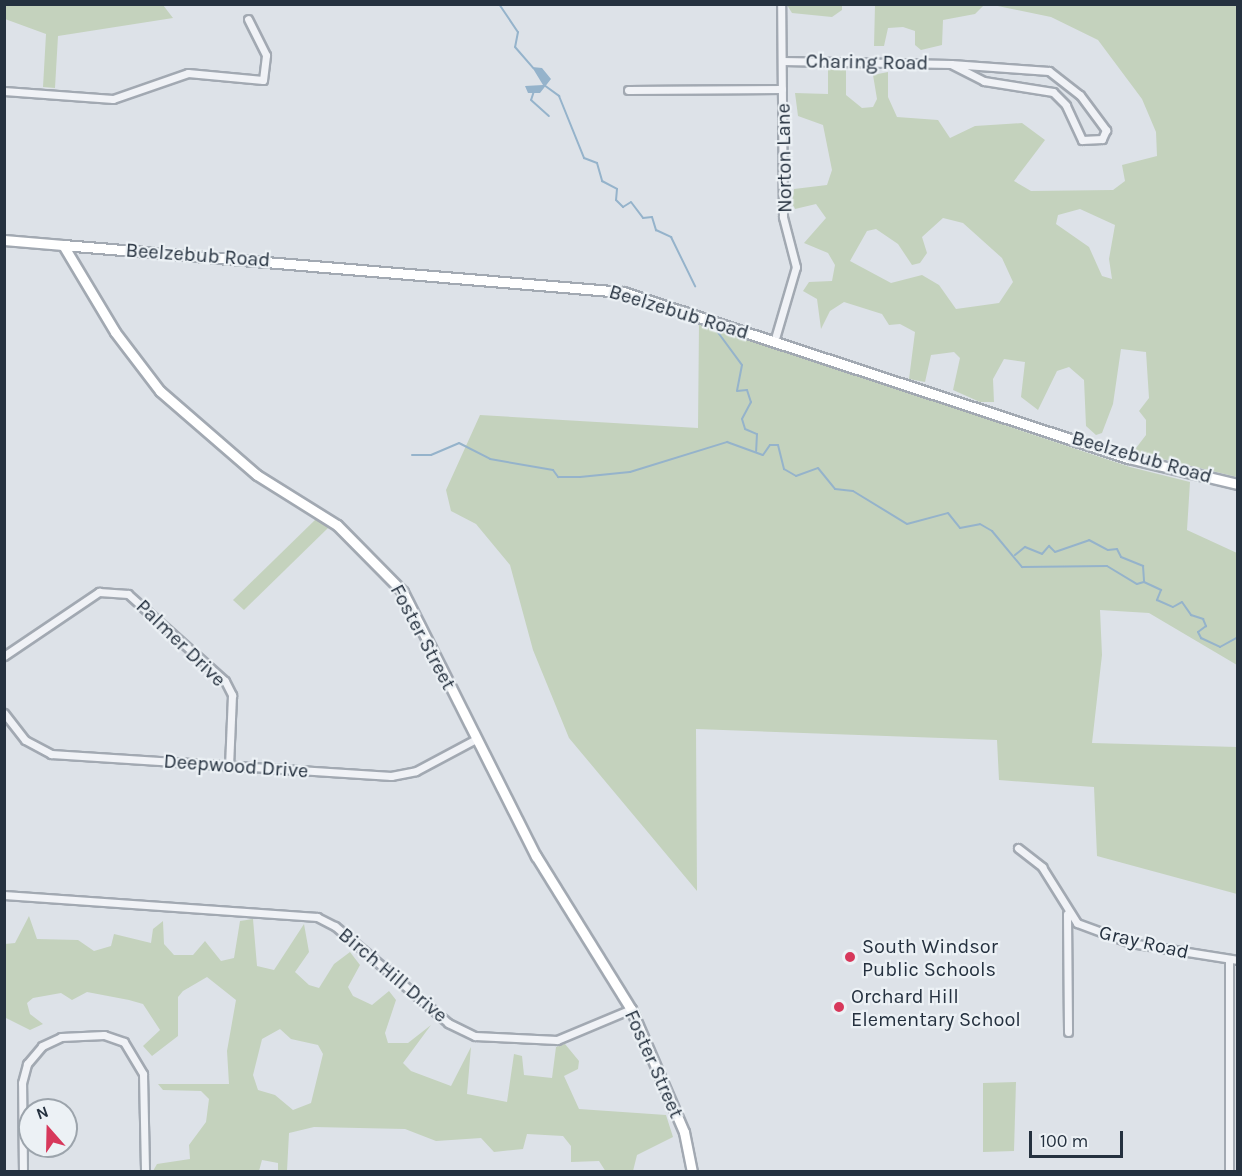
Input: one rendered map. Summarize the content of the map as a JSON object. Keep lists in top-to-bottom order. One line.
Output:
{"streets":{"street":["Charing Road","Norton Lane","Beelzebub Road","Foster Street","Palmer Drive","Deepwood Drive","Gray Road","Birch Hill Drive"]},"crossings":[["Charing Road","Norton Lane"],["Norton Lane","Beelzebub Road"],["Beelzebub Road","Foster Street"],["Foster Street","Deepwood Drive"],["Foster Street","Birch Hill Drive"],["Palmer Drive","Deepwood Drive"]],"places":["South Windsor Public Schools","Orchard Hill Elementary School"],"scale_bar":"100 m","north":"top"}
